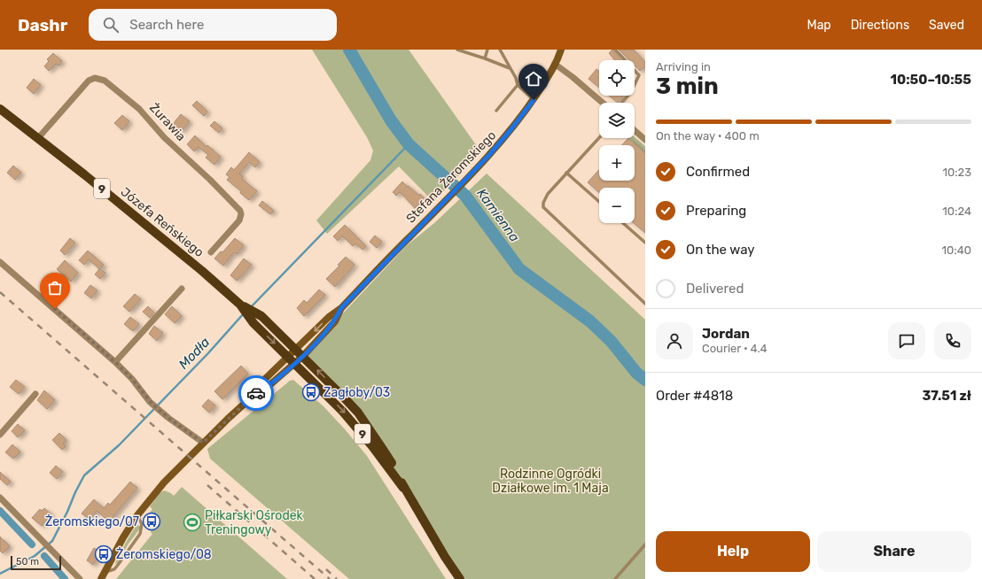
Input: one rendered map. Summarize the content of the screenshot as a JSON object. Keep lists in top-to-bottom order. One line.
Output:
{"streets":{"main road":["9","Józefa Reńskiego"],"street":["Żurawia","Stefana Żeromskiego"]},"crossings":[["Żurawia","Józefa Reńskiego"],["Stefana Żeromskiego","9"],["Stefana Żeromskiego","Józefa Reńskiego"],["9","Józefa Reńskiego"]],"water":["Kamienna","Modła"],"parks":["Rodzinne Ogródki Działkowe im. 1 Maja"],"places":{"bus stop":["Zagłoby/03","Żeromskiego/07","Żeromskiego/08"],"sports":["Piłkarski Ośrodek Treningowy"]},"scale_bar":"50 m","page":{"header":"Dashr","search":"Search here","nav":["Map","Directions","Saved"],"heading":["3 min","Arriving in","10:50–10:55"],"panel":["Jordan","Courier · 4.4","Order #4818","37.51 zł"],"map_buttons":["+","−"],"bar":"On the way · 400 m","list":[["Confirmed","10:23"],["Preparing","10:24"],["On the way","10:40"],"Delivered"],"buttons":["Help","Share"],"scale":"50 m"}}
